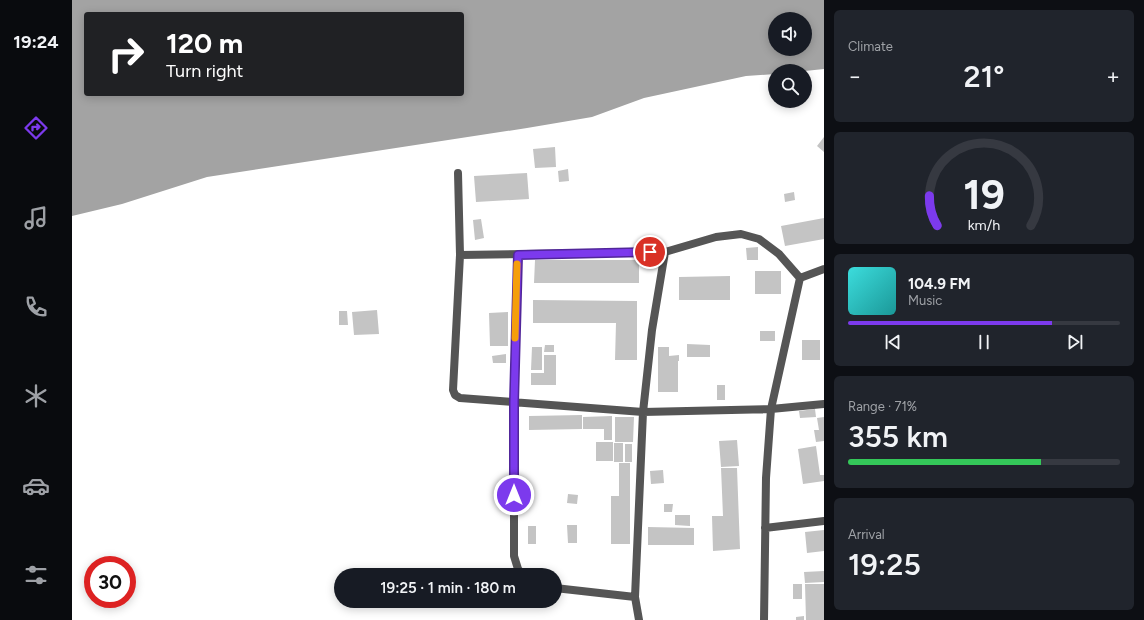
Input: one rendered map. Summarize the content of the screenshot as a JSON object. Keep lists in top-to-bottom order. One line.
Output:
{"page":{"tabs":"19:24","tile":["Climate",["Range · 71%","355 km"],["Arrival","19:25"]],"turn":["120 m","Turn right"],"heat":["−","21°","+"],"song":["104.9 FM","Music"],"limit":"30","trip":"19:25 · 1 min · 180 m","gauge":["19","km/h"]}}
